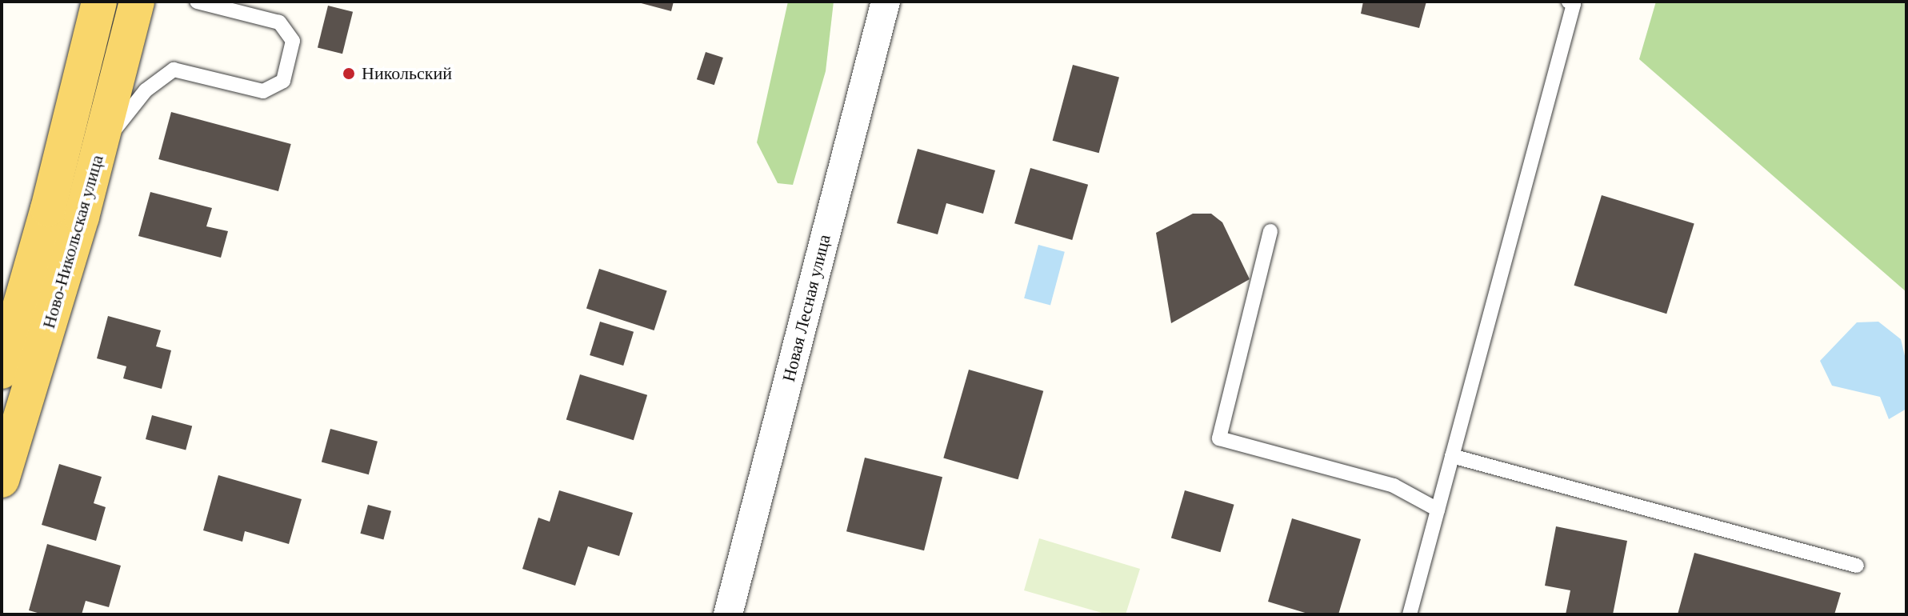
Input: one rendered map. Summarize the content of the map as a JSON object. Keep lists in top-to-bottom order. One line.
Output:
{"streets":{"main road":["Ново-Никольская улица"],"street":["Новая Лесная улица"]},"places":["Никольский"]}
